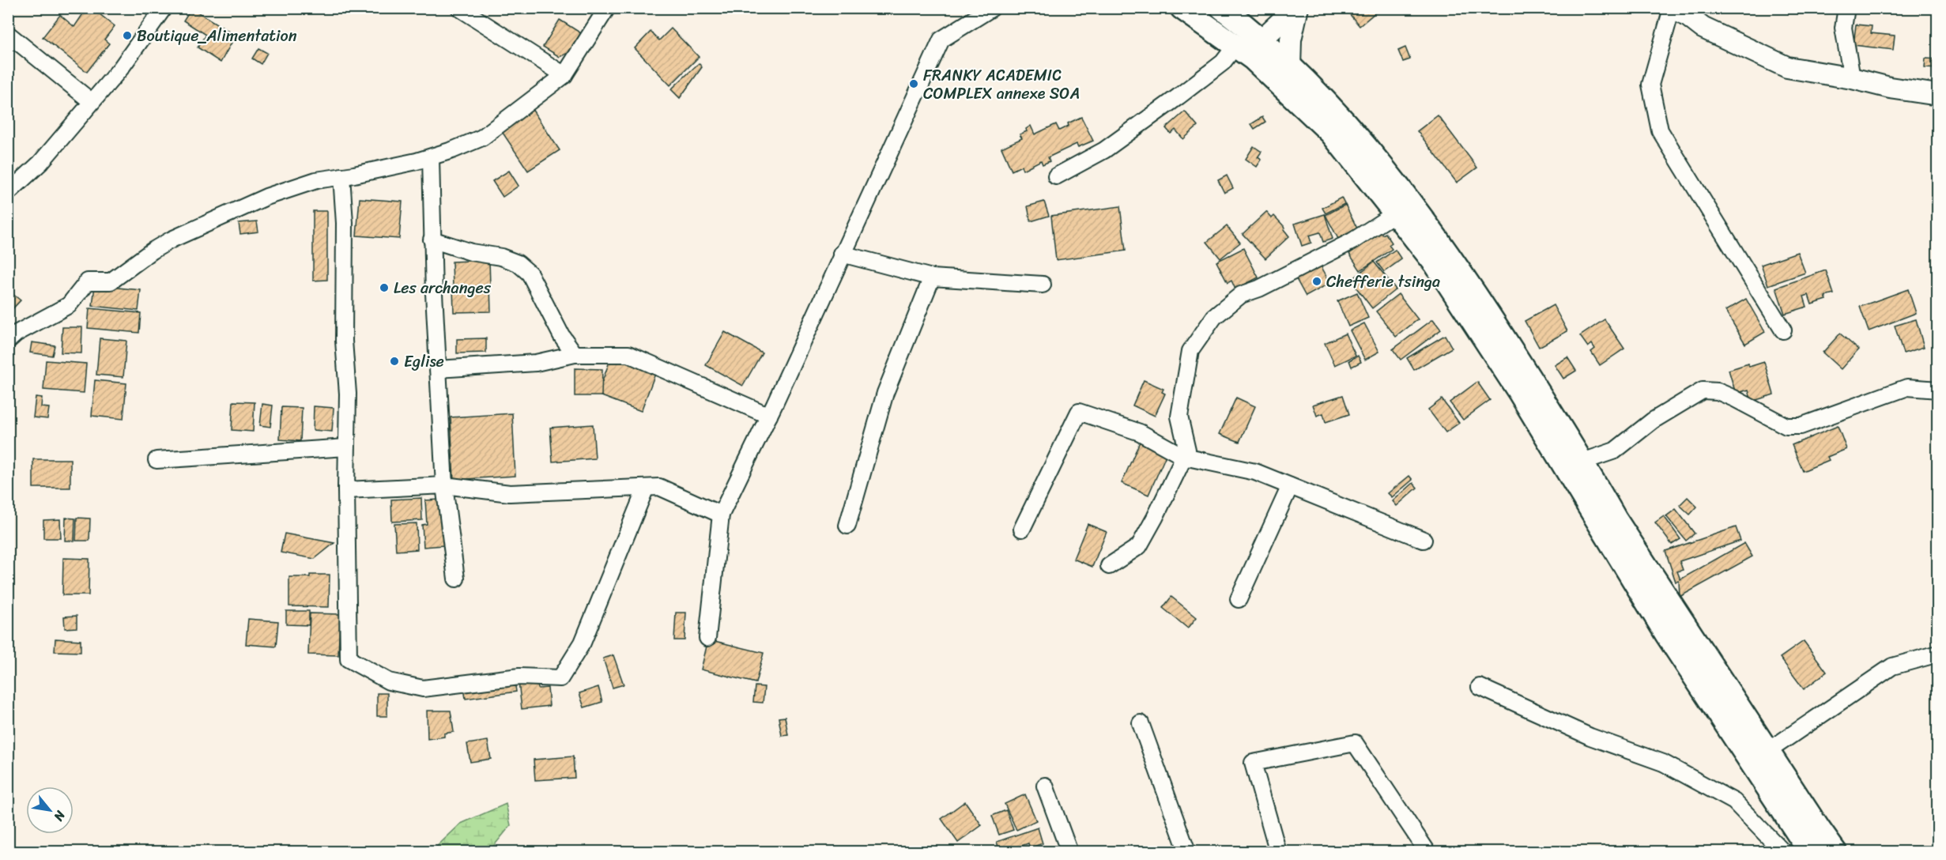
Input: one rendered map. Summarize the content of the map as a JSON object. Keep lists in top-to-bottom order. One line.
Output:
{"places":["Boutique_Alimentation","FRANKY ACADEMIC COMPLEX annexe SOA","Chefferie tsinga","Les archanges","Eglise"],"north":"bottom right"}
